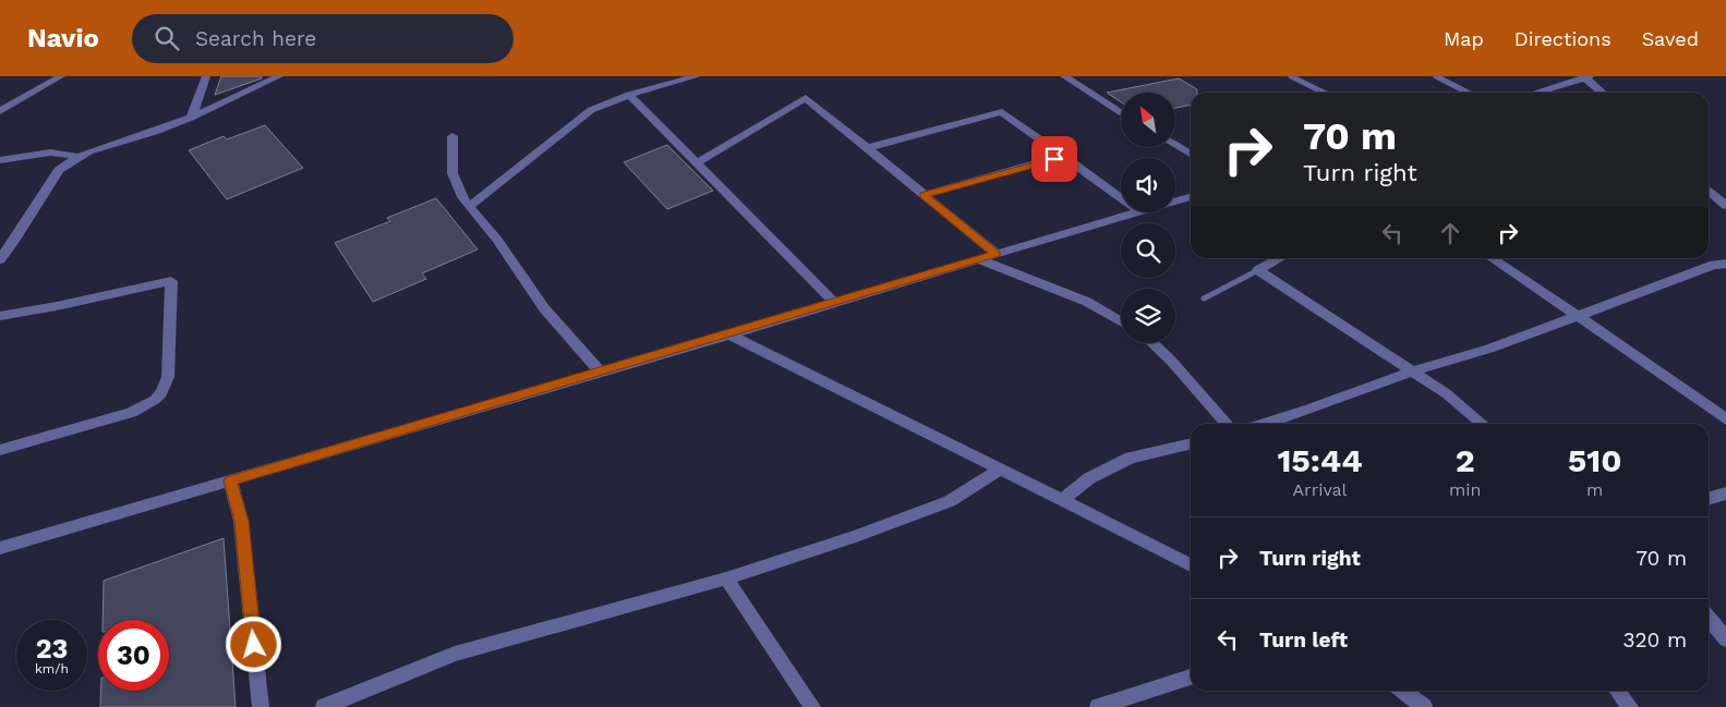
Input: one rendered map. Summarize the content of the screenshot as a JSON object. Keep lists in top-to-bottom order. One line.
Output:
{"north":"top left","page":{"header":"Navio","search":"Search here","nav":["Map","Directions","Saved"],"turn":["70 m","Turn right"],"eta":["15:44","Arrival","2","min","510","m"],"list":[{"name":"Turn right","value":"70 m"},{"name":"Turn left","value":"320 m"}],"speed":"23 km/h","limit":"30"}}
